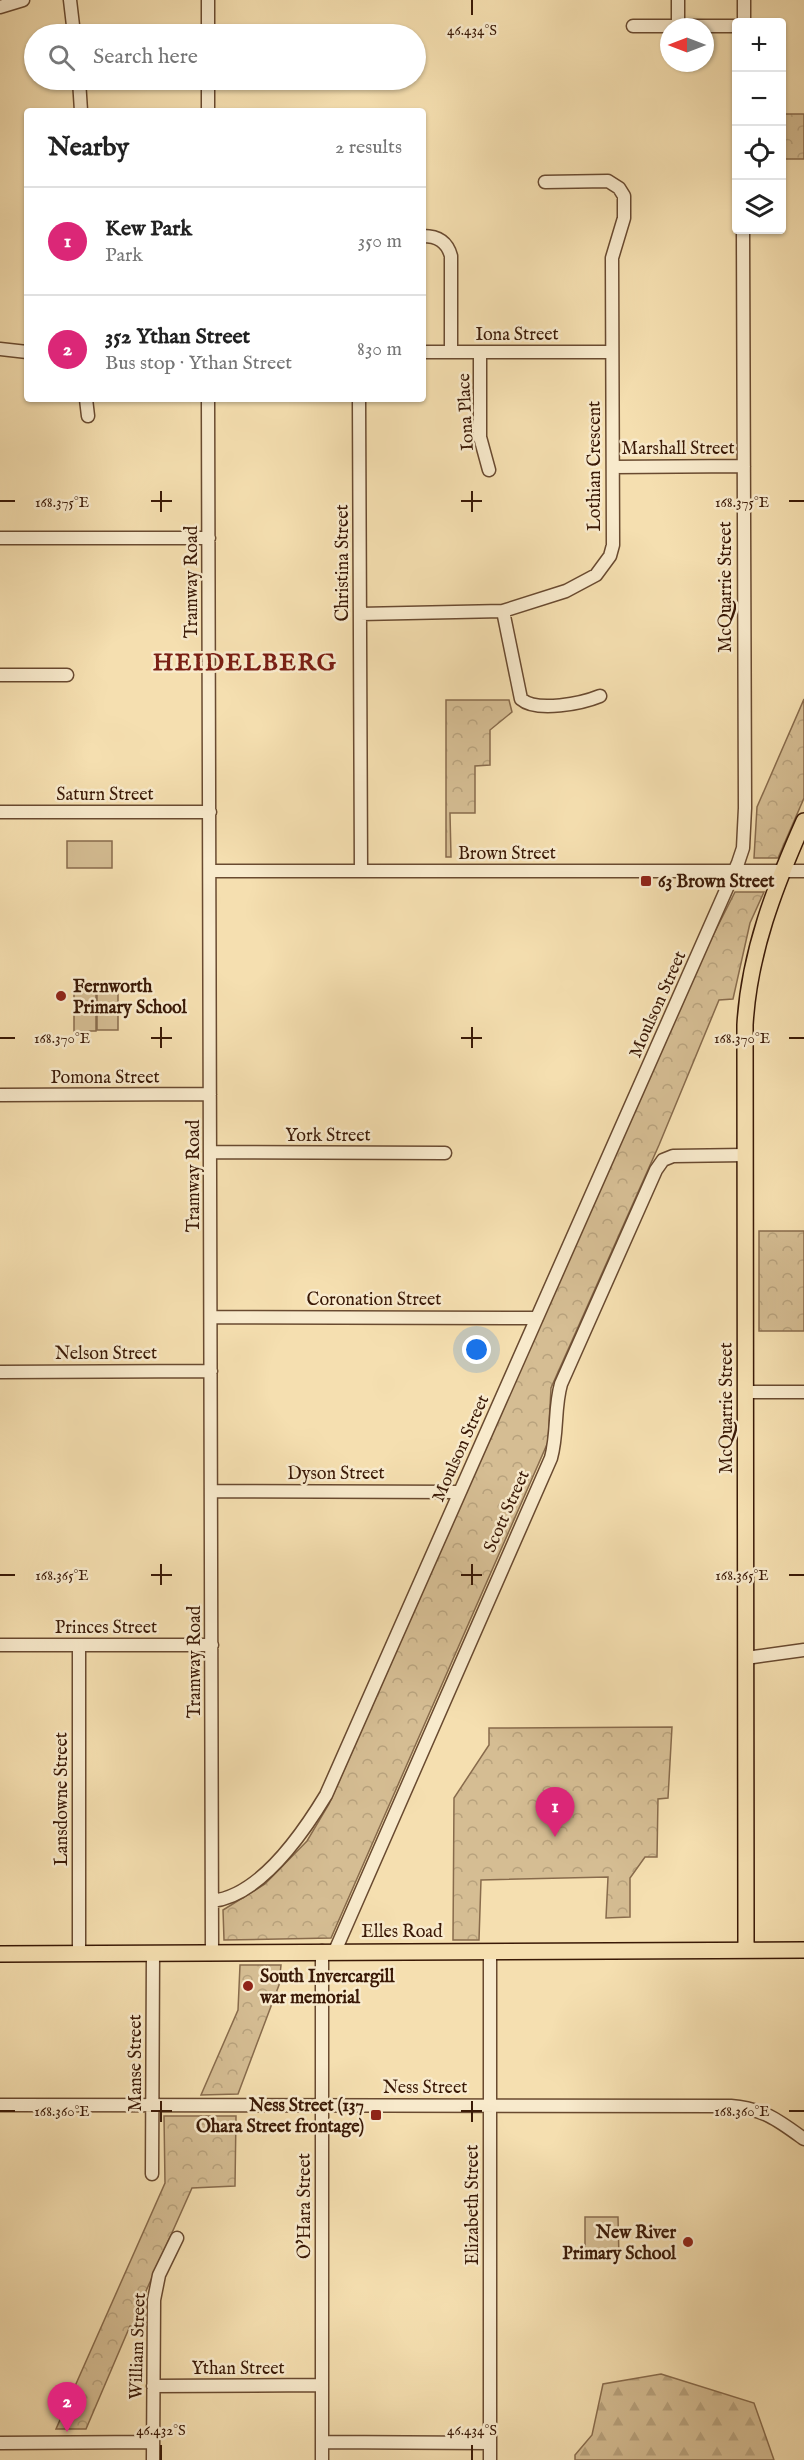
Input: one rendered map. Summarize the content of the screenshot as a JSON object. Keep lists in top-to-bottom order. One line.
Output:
{"streets":{"main road":["McQuarrie Street","Elles Road"],"street":["Iona Street","Iona Place","Marshall Street","Lothian Crescent","Christina Street","Tramway Road","Saturn Street","Brown Street","Moulson Street","Pomona Street","York Street","Coronation Street","Nelson Street","Dyson Street","Scott Street","Princes Street","Lansdowne Street","Manse Street","Ness Street","Elizabeth Street","O'Hara Street","William Street","Ythan Street"]},"crossings":[["Iona Street","Iona Place"],["Iona Street","Lothian Crescent"],["Marshall Street","Lothian Crescent"],["Marshall Street","McQuarrie Street"],["Lothian Crescent","Christina Street"],["Christina Street","Brown Street"],["Tramway Road","Saturn Street"],["Tramway Road","Brown Street"],["Tramway Road","Moulson Street"],["Tramway Road","Pomona Street"],["Tramway Road","York Street"],["Tramway Road","Coronation Street"],["Tramway Road","Nelson Street"],["Tramway Road","Dyson Street"],["Tramway Road","Princes Street"],["Tramway Road","Elles Road"],["McQuarrie Street","Brown Street"],["McQuarrie Street","Moulson Street"],["McQuarrie Street","Scott Street"],["McQuarrie Street","Elles Road"],["Brown Street","Moulson Street"],["Moulson Street","Coronation Street"],["Moulson Street","Dyson Street"],["Scott Street","Elles Road"],["Scott Street","O'Hara Street"],["Princes Street","Lansdowne Street"],["Lansdowne Street","Elles Road"],["Elles Road","Manse Street"],["Elles Road","Elizabeth Street"],["Elles Road","O'Hara Street"],["Manse Street","Ness Street"],["Ness Street","Elizabeth Street"],["Ness Street","O'Hara Street"],["O'Hara Street","Ythan Street"],["William Street","Ythan Street"]],"districts":["HEIDELBERG"],"places":{"transit":["63 Brown Street","Ness Street (137 Ohara Street frontage)"],"other":["Fernworth Primary School","South Invercargill war memorial","New River Primary School"]},"north":"left","page":{"map_buttons":["+","−"],"search":"Search here","heading":["Nearby","2 results"],"list":[{"mark":"1","name":"Kew Park","note":"Park","value":"350 m"},{"mark":"2","name":"352 Ythan Street","note":"Bus stop · Ythan Street","value":"830 m"}],"pins":["1","2"]},"coordinates":["46.434°S","168.375°E","168.370°E","168.365°E","168.360°E","46.432°S"]}
